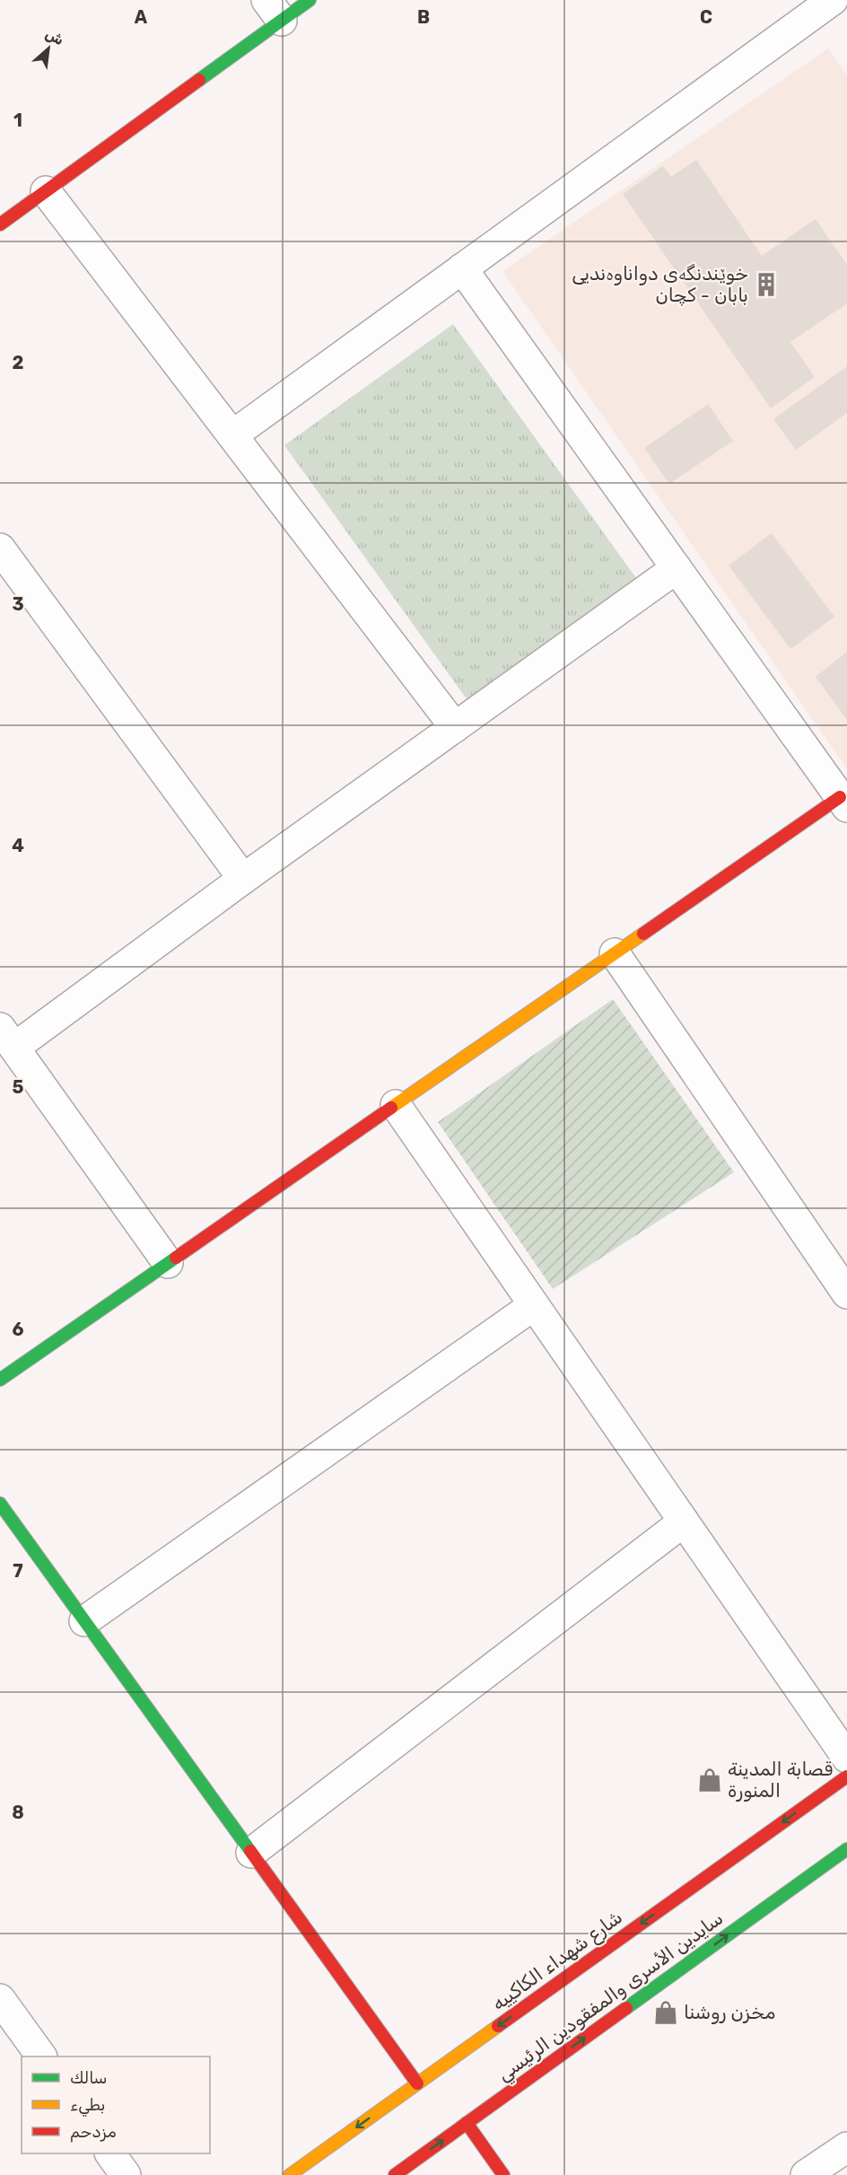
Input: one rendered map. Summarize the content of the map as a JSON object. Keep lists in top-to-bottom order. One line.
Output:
{"streets":{"street":["شارع شهداء الكاكييه","سايدين الأسرى والمفقودين الرئيسي"]},"one_way":["شارع شهداء الكاكييه","سايدين الأسرى والمفقودين الرئيسي"],"places":{"building":["خوێندنگەی دواناوەندیی بابان - کچان"],"shop":["قصابة المدينة المنورة","مخزن روشنا"]},"legend":["سالك","بطيء","مزدحم"],"north":"top right","grid":{"columns":["A","B","C"],"rows":["1","2","3","4","5","6","7","8"]}}
